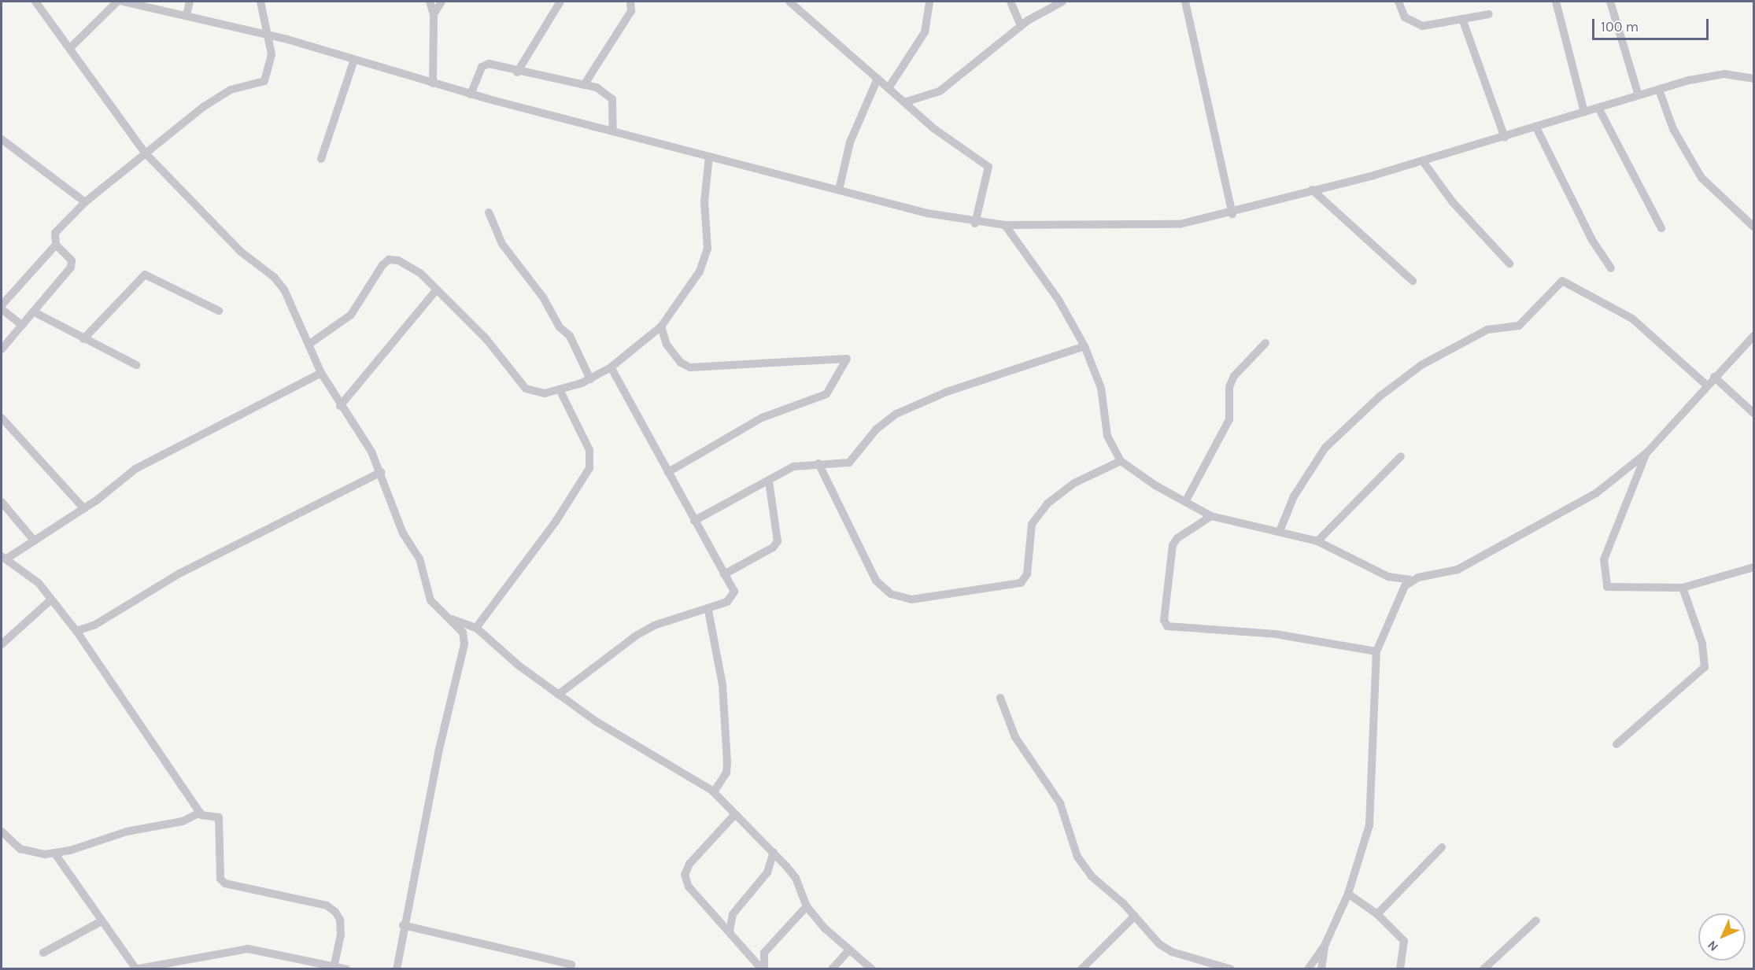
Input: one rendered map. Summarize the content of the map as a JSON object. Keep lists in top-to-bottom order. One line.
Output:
{"scale_bar":"100 m","north":"bottom left"}
